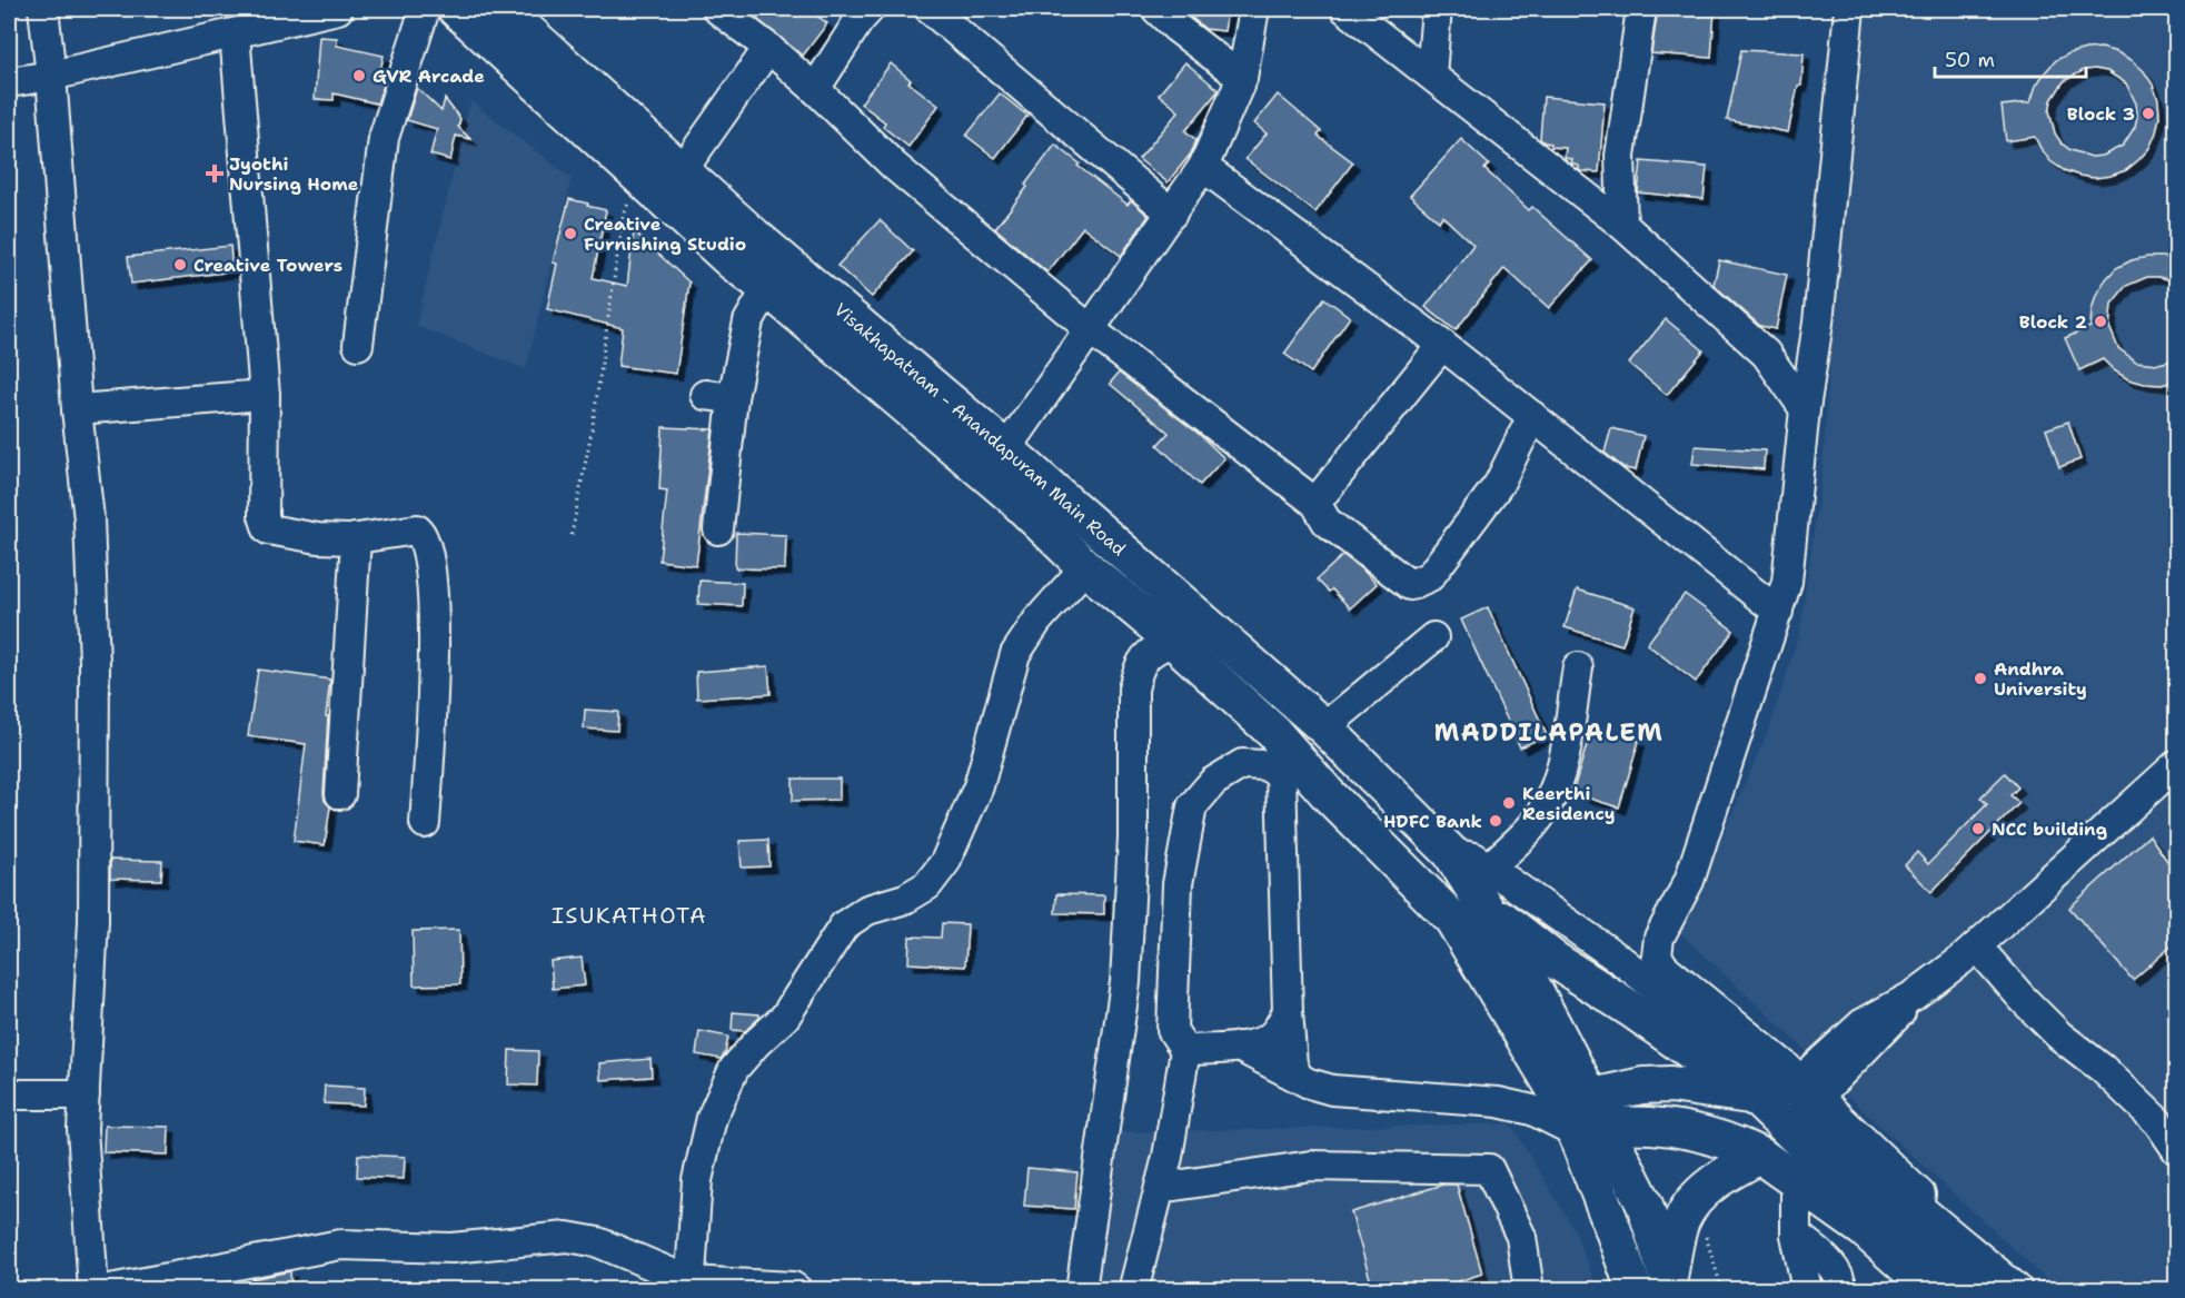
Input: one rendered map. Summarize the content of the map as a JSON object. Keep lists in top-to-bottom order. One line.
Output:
{"streets":{"main road":["Visakhapatnam - Anandapuram Main Road"]},"districts":["MADDILAPALEM","ISUKATHOTA"],"places":{"other":["GVR Arcade","Block 3","Creative Furnishing Studio","Creative Towers","Block 2","Andhra University","Keerthi Residency","HDFC Bank","NCC building"],"health":["Jyothi Nursing Home"]},"scale_bar":"50 m"}
